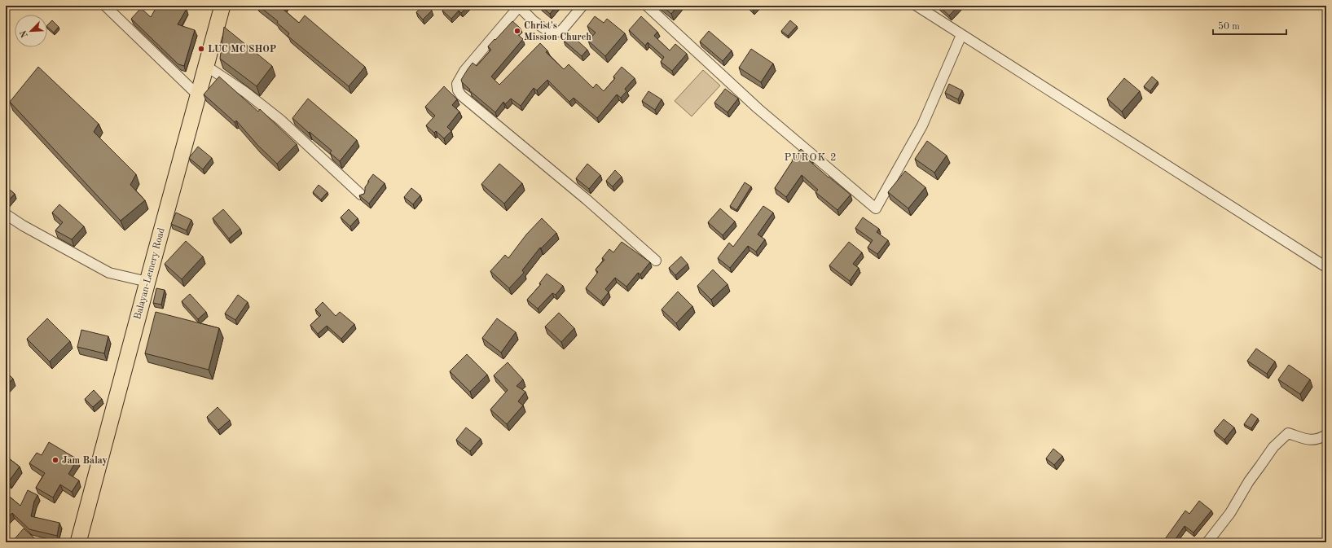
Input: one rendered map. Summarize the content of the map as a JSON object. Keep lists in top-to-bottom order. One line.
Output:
{"streets":{"main road":["Balayan-Lemery Road"]},"districts":["PUROK 2"],"places":["Christ's Mission Church","LUC MC SHOP","Jam Balay"],"scale_bar":"50 m","north":"bottom left"}
